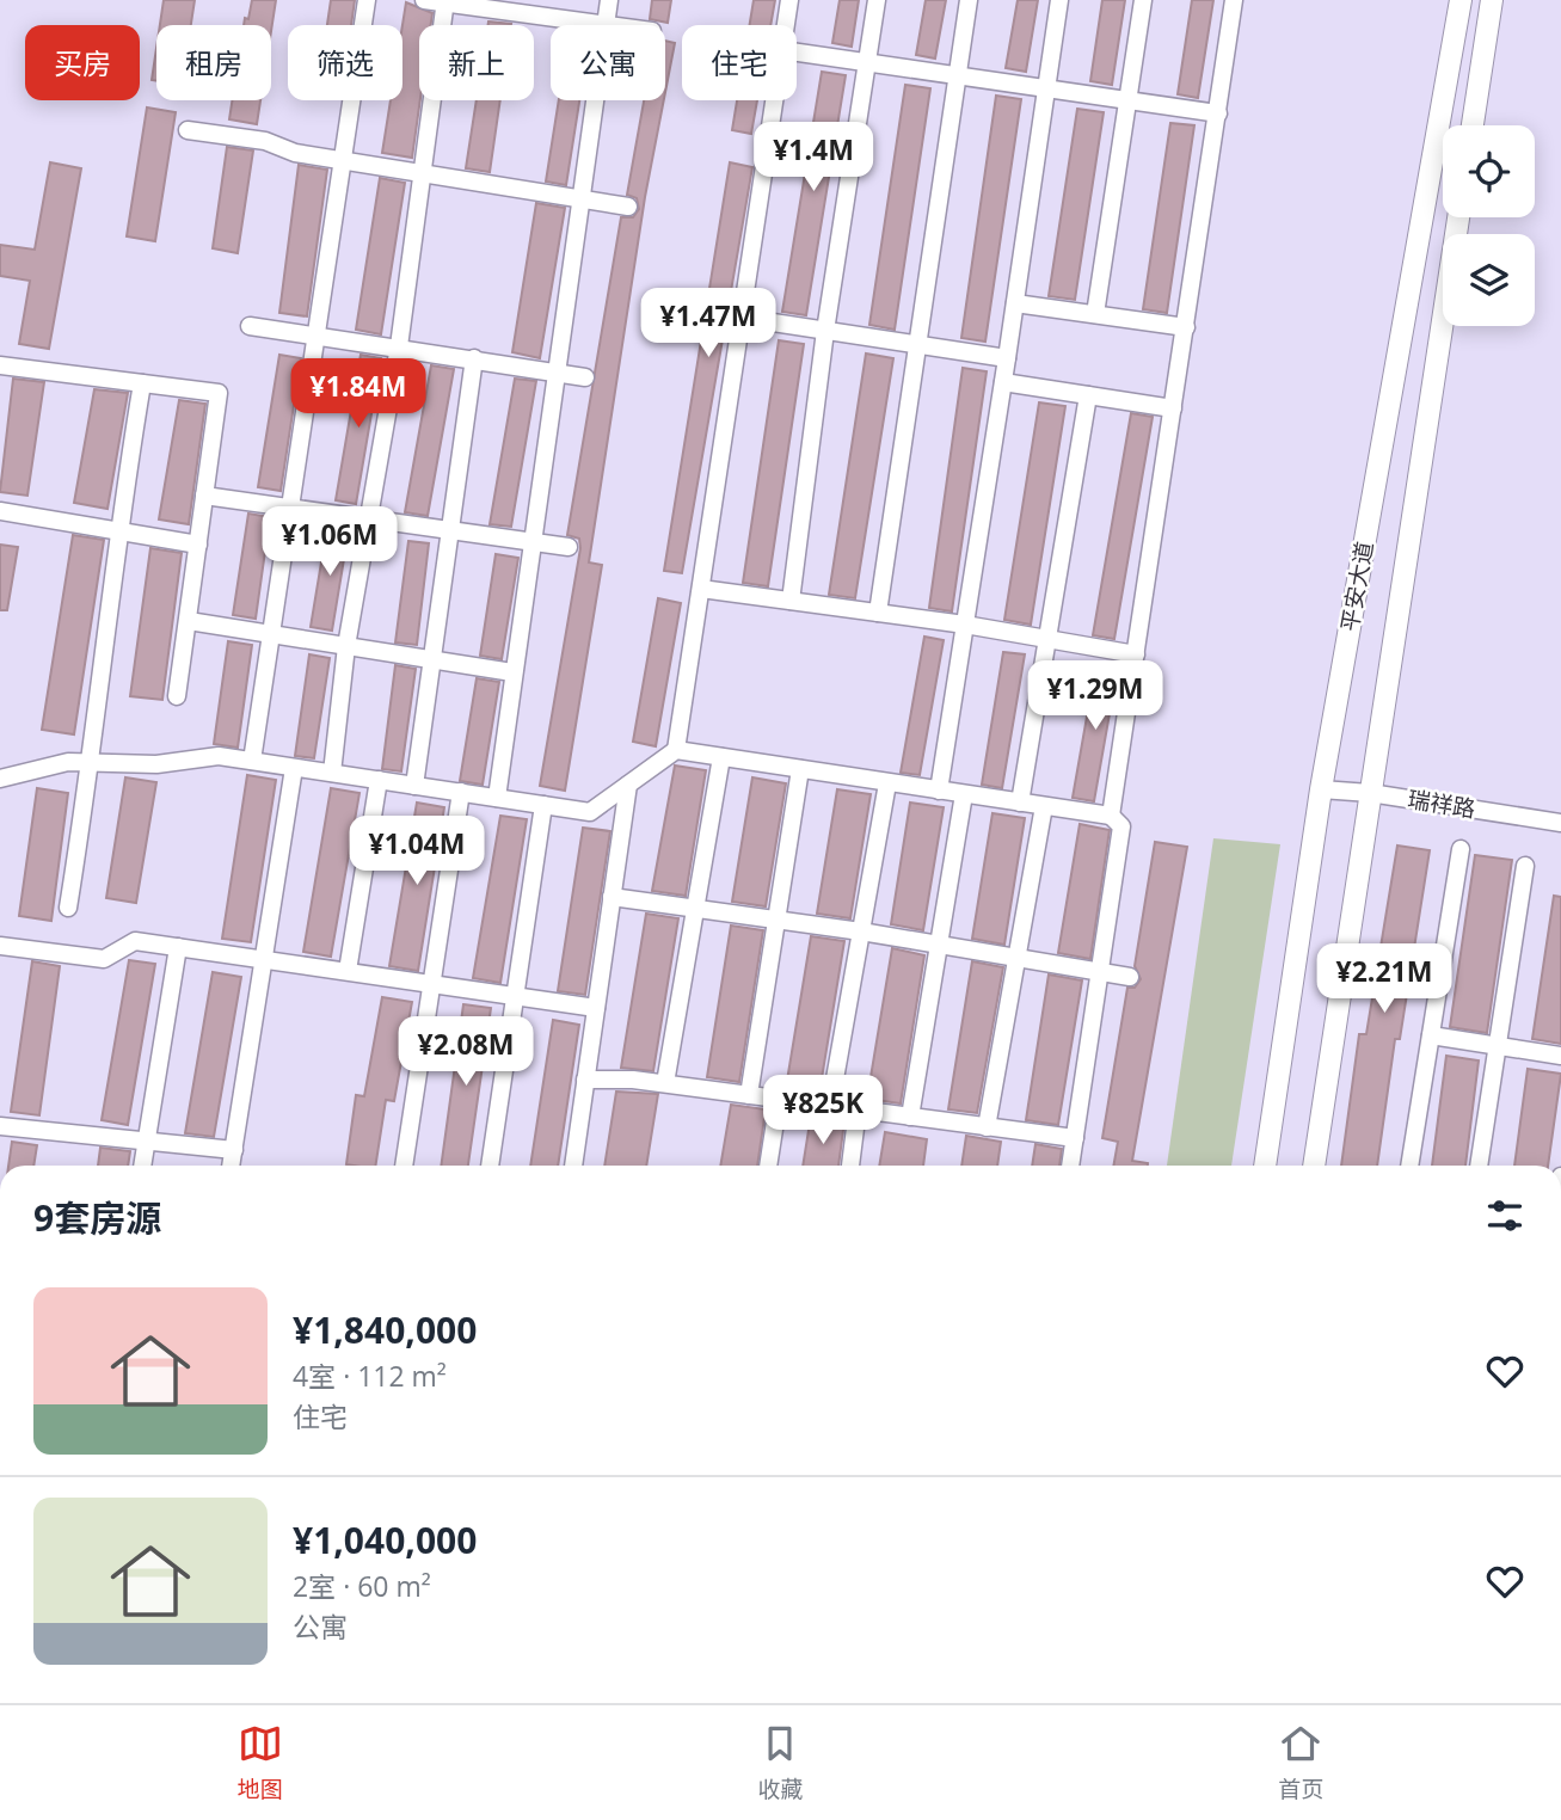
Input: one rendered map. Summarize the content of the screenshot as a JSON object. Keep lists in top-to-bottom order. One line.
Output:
{"streets":{"main road":["平安大道"],"street":["瑞祥路"]},"crossings":[["平安大道","瑞祥路"]],"page":{"chip":["买房","租房","筛选","新上","公寓","住宅"],"price":["¥1.4M","¥1.47M","¥1.84M","¥1.06M","¥1.29M","¥1.04M","¥2.21M","¥2.08M","¥825K"],"heading":"9套房源","list":[{"name":"¥1,840,000","note":"4室 · 112 m² · 住宅"},{"name":"¥1,040,000","note":"2室 · 60 m² · 公寓"}],"tabs":["地图","收藏","首页"]}}
